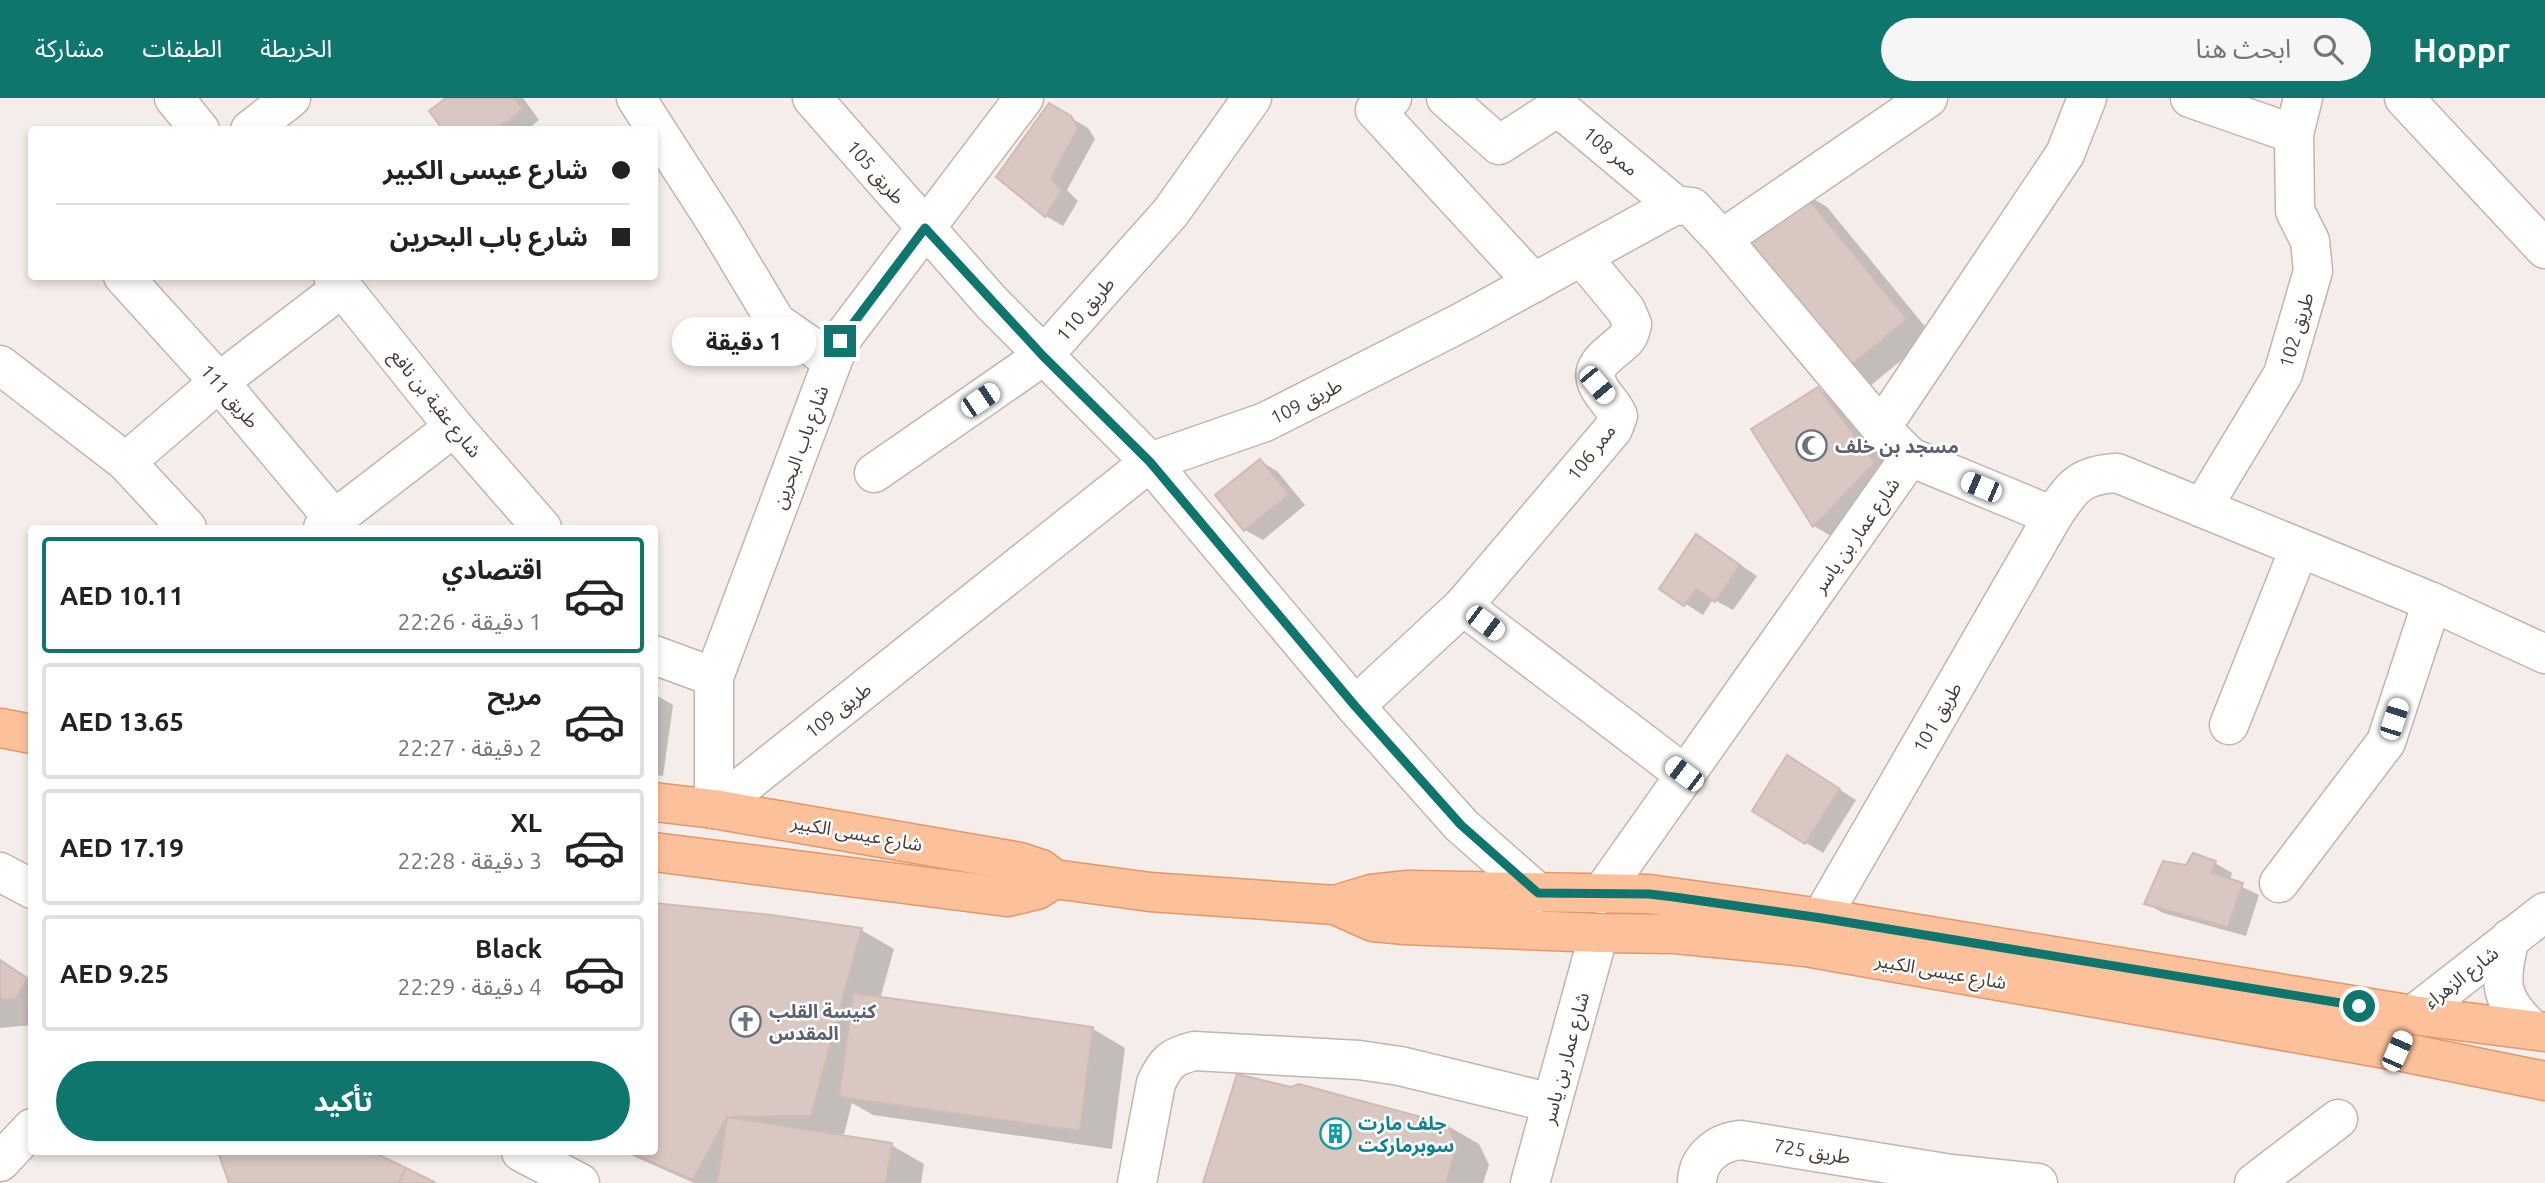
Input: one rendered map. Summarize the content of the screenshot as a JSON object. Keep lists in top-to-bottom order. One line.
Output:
{"streets":{"main road":["شارع عيسى الكبير"],"street":["ممر 108","طريق 105","طريق 110","طريق 102","طريق 111","طريق 109","شارع عقبة بن نافع","شارع باب البحرين","ممر 106","شارع عمار بن ياسر","طريق 101","شارع الزهراء","طريق 725"]},"crossings":[["ممر 108","طريق 109"],["طريق 105","طريق 110"],["طريق 105","طريق 109"],["طريق 105","شارع باب البحرين"],["طريق 105","ممر 106"],["طريق 105","شارع عيسى الكبير"],["طريق 102","طريق 101"],["طريق 109","شارع باب البحرين"],["طريق 109","ممر 106"],["طريق 109","شارع عيسى الكبير"],["شارع باب البحرين","شارع عيسى الكبير"],["شارع عمار بن ياسر","شارع عيسى الكبير"],["طريق 101","شارع عيسى الكبير"],["شارع عيسى الكبير","شارع الزهراء"]],"places":{"mosque":["مسجد بن خلف"],"church":["كنيسة القلب المقدس"],"building":["جلف مارت سوبرماركت"]},"page":{"header":"Hoppr","search":"ابحث هنا","nav":["الخريطة","الطبقات","مشاركة"],"banner":["شارع عيسى الكبير","شارع باب البحرين"],"bubble":"1 دقيقة","list":[{"name":"اقتصادي","note":"1 دقيقة · 22:26","value":"AED 10.11"},{"name":"مريح","note":"2 دقيقة · 22:27","value":"AED 13.65"},{"name":"XL","note":"3 دقيقة · 22:28","value":"AED 17.19"},{"name":"Black","note":"4 دقيقة · 22:29","value":"AED 9.25"}],"buttons":"تأكيد"}}
